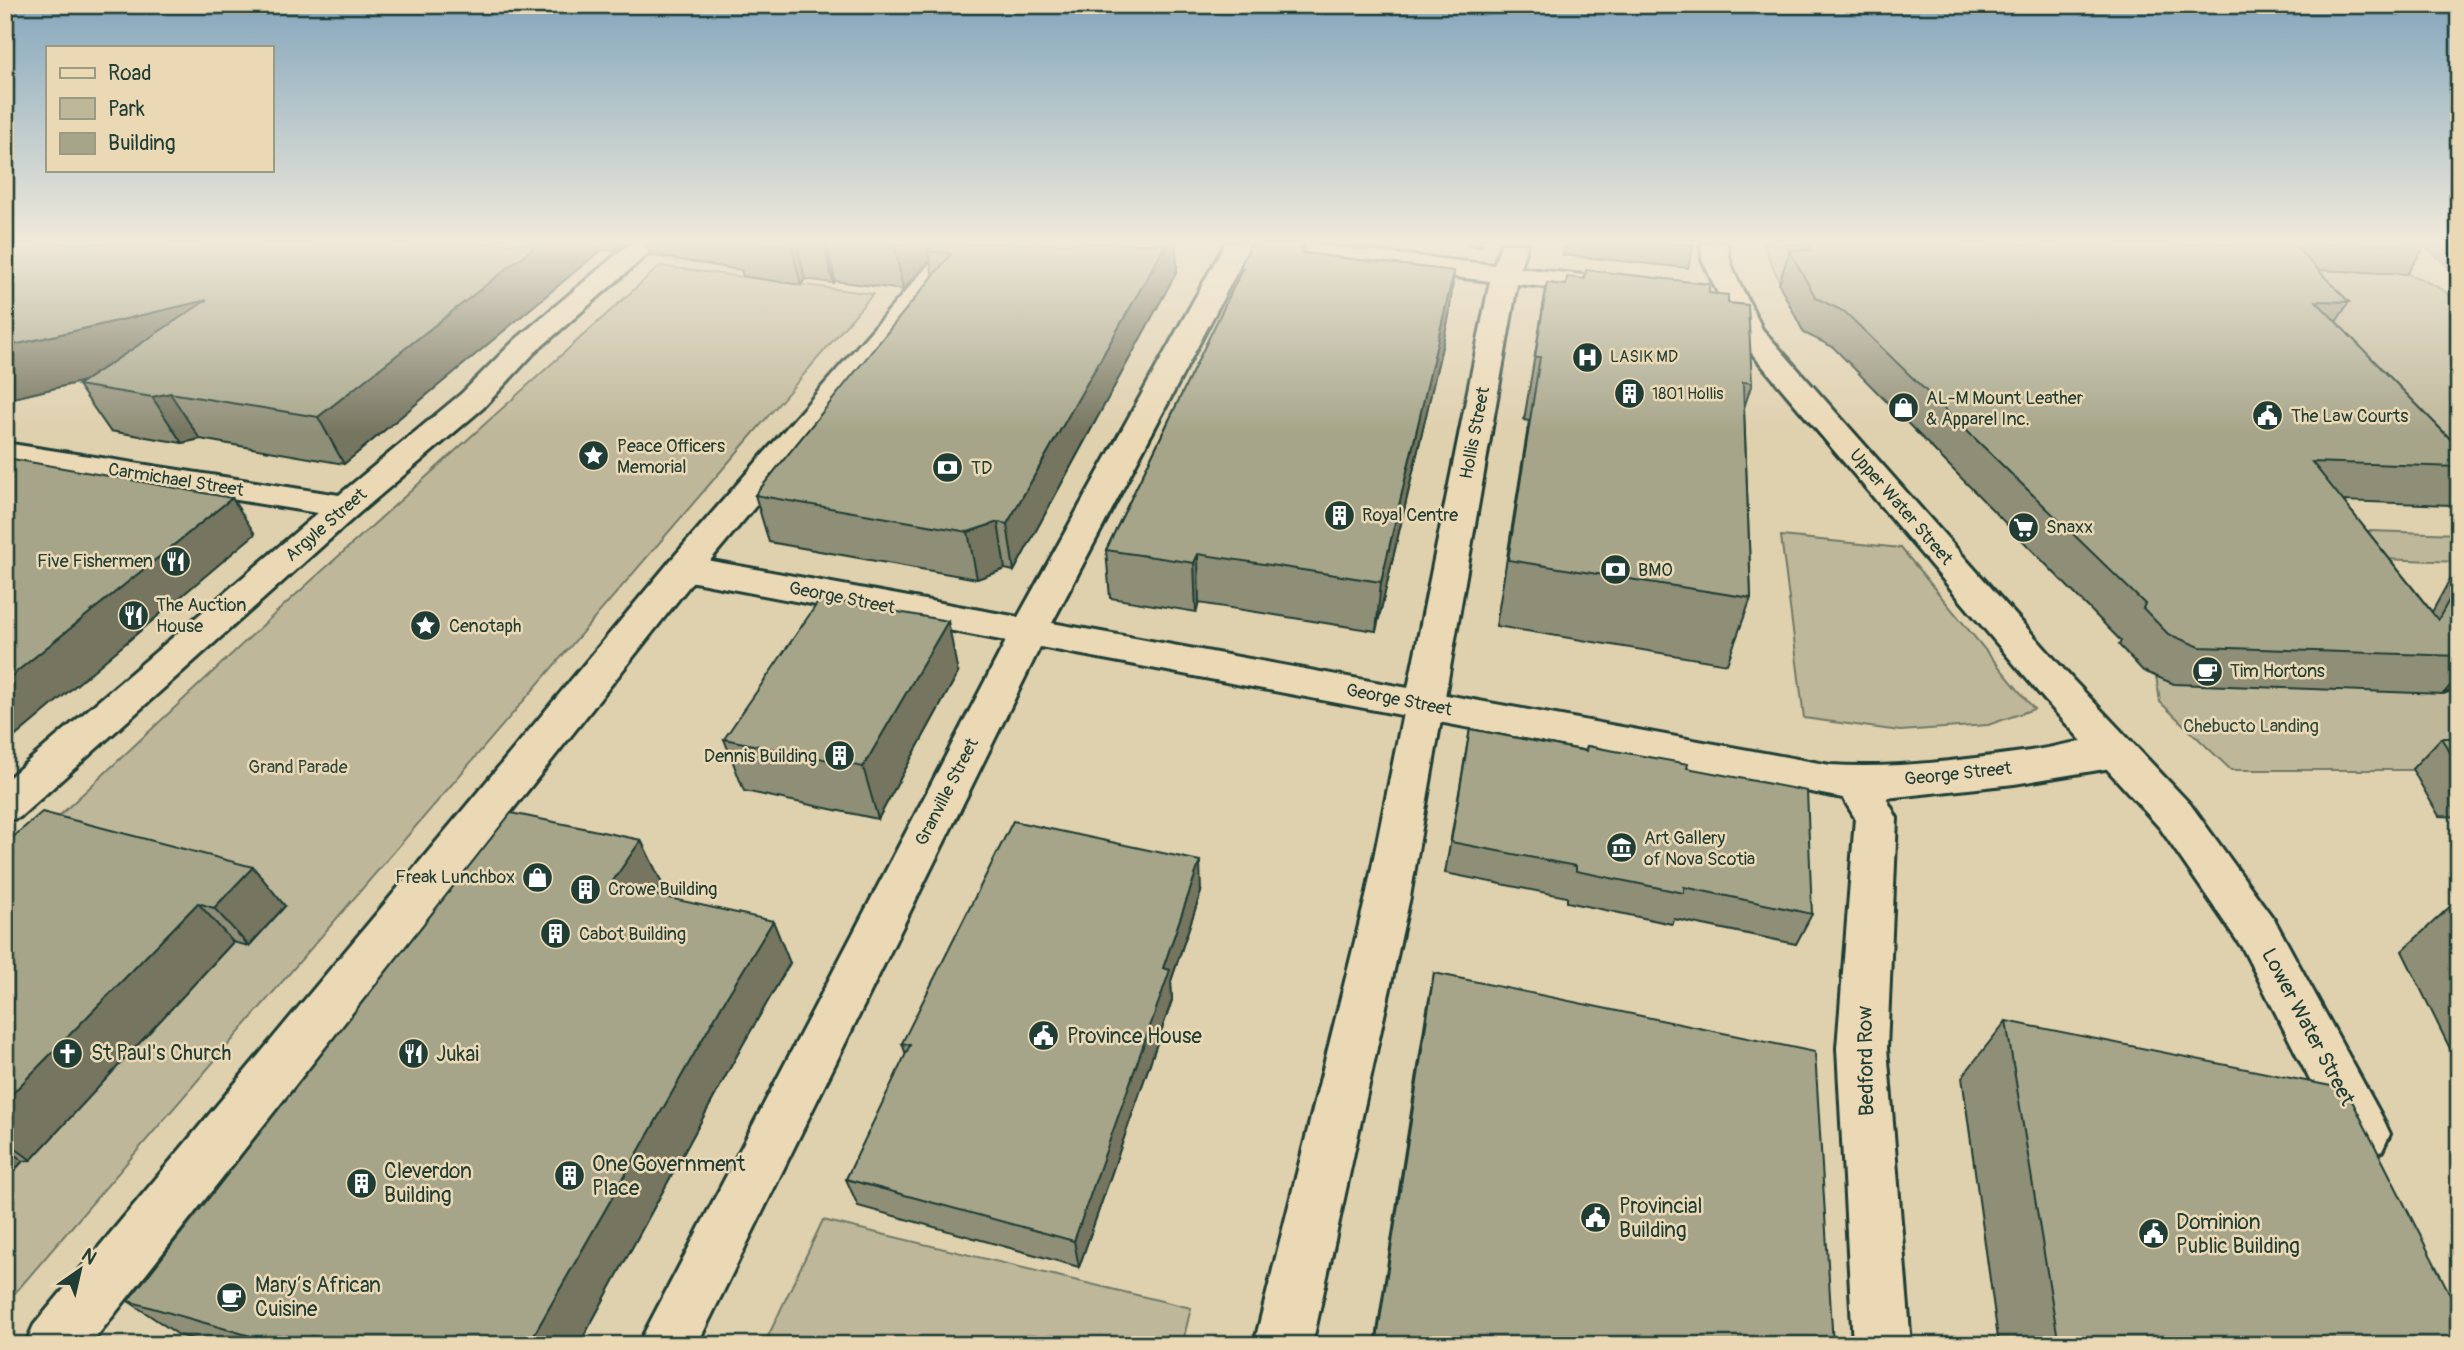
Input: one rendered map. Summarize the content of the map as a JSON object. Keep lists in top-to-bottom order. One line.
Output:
{"streets":{"street":["Hollis Street","Carmichael Street","Upper Water Street","Argyle Street","George Street","Granville Street","Lower Water Street","Bedford Row"]},"crossings":[["Hollis Street","George Street"],["Carmichael Street","Argyle Street"],["Upper Water Street","George Street"],["Upper Water Street","Lower Water Street"],["George Street","Granville Street"],["George Street","Lower Water Street"],["George Street","Bedford Row"]],"parks":["Chebucto Landing","Grand Parade"],"places":{"hospital":["LASIK MD"],"building":["1801 Hollis","Royal Centre","Dennis Building","Crowe Building","Cabot Building","One Government Place","Cleverdon Building"],"shop":["AL-M Mount Leather & Apparel Inc.","Freak Lunchbox"],"public building":["The Law Courts","Province House","Provincial Building","Dominion Public Building"],"place":["Peace Officers Memorial","Cenotaph"],"bank":["TD","BMO"],"supermarket":["Snaxx"],"restaurant":["Five Fishermen","The Auction House","Jukai"],"cafe":["Tim Hortons","Mary‘s African Cuisine"],"museum":["Art Gallery of Nova Scotia"],"church":["St Paul's Church"]},"legend":["Road","Park","Building"],"north":"top right"}
